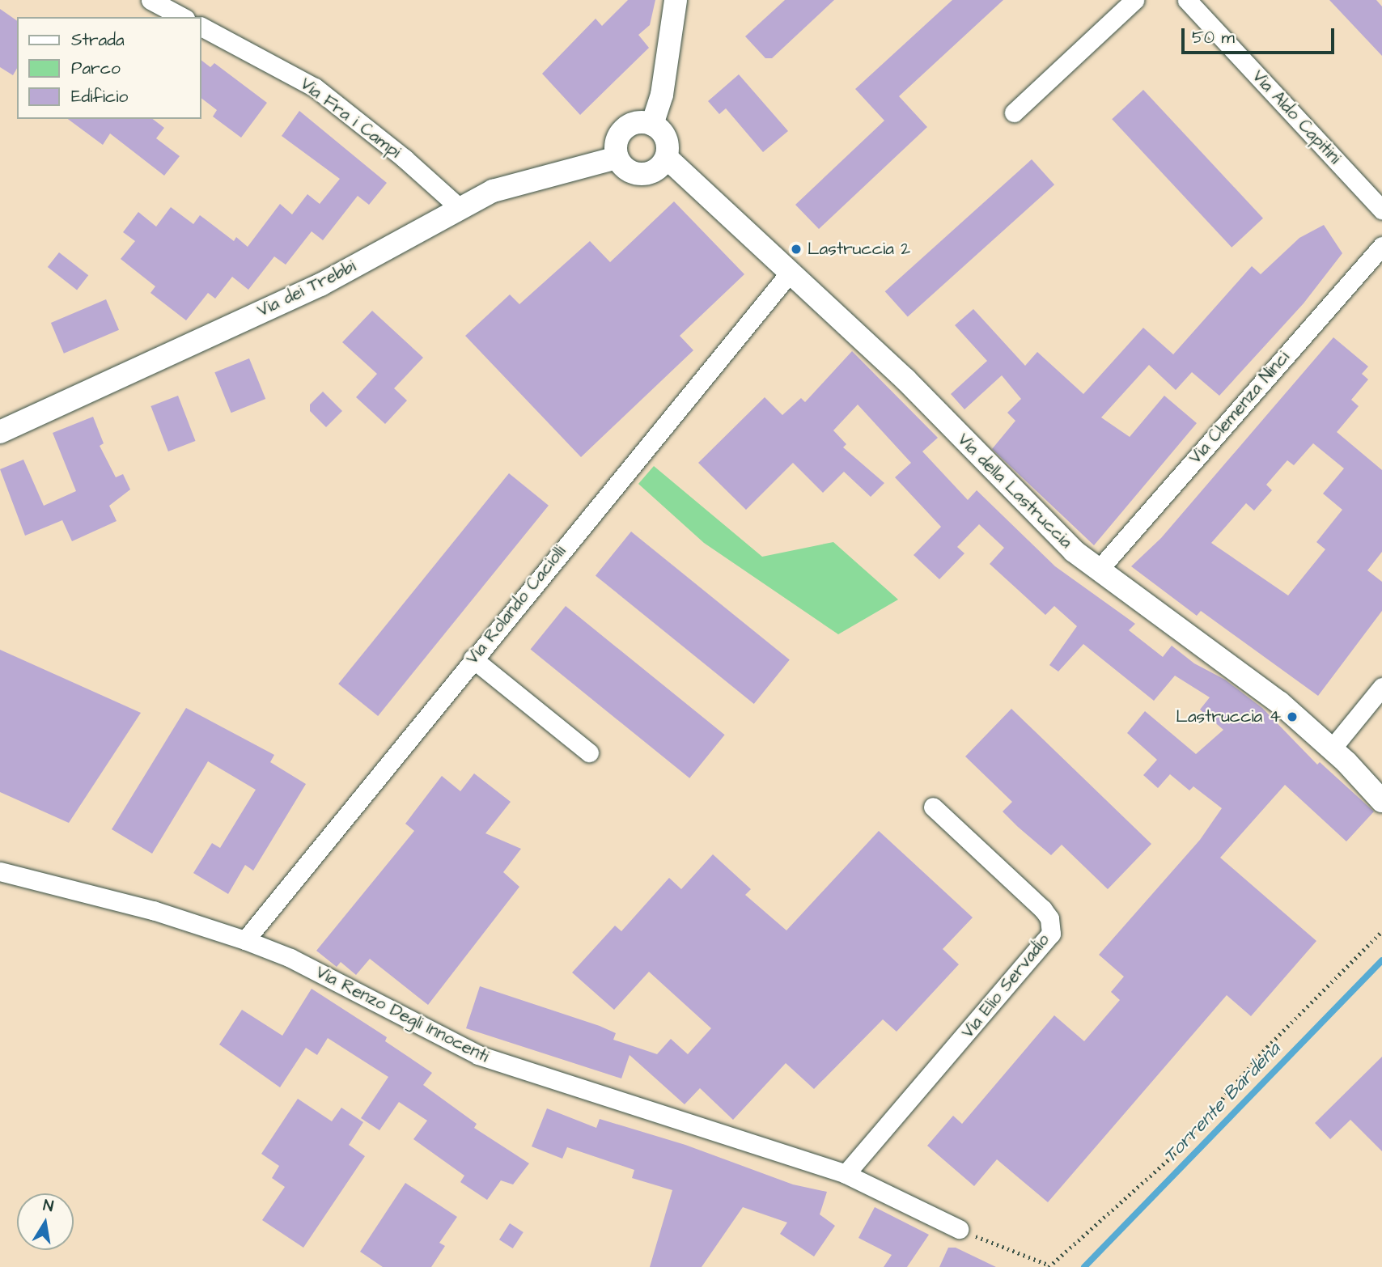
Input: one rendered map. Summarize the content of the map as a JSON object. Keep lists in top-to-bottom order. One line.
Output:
{"streets":{"street":["Via Aldo Capitini","Via Fra i Campi","Via dei Trebbi","Via Clemenza Ninci","Via della Lastruccia","Via Rolando Caciolli","Via Elio Servadio","Via Renzo Degli Innocenti"]},"crossings":[["Via Fra i Campi","Via dei Trebbi"],["Via dei Trebbi","Via della Lastruccia"],["Via Clemenza Ninci","Via della Lastruccia"],["Via della Lastruccia","Via Rolando Caciolli"],["Via Rolando Caciolli","Via Renzo Degli Innocenti"],["Via Elio Servadio","Via Renzo Degli Innocenti"]],"water":["Torrente Bardena"],"places":["Lastruccia 2","Lastruccia 4"],"legend":["Strada","Parco","Edificio"],"scale_bar":"50 m","north":"top"}
